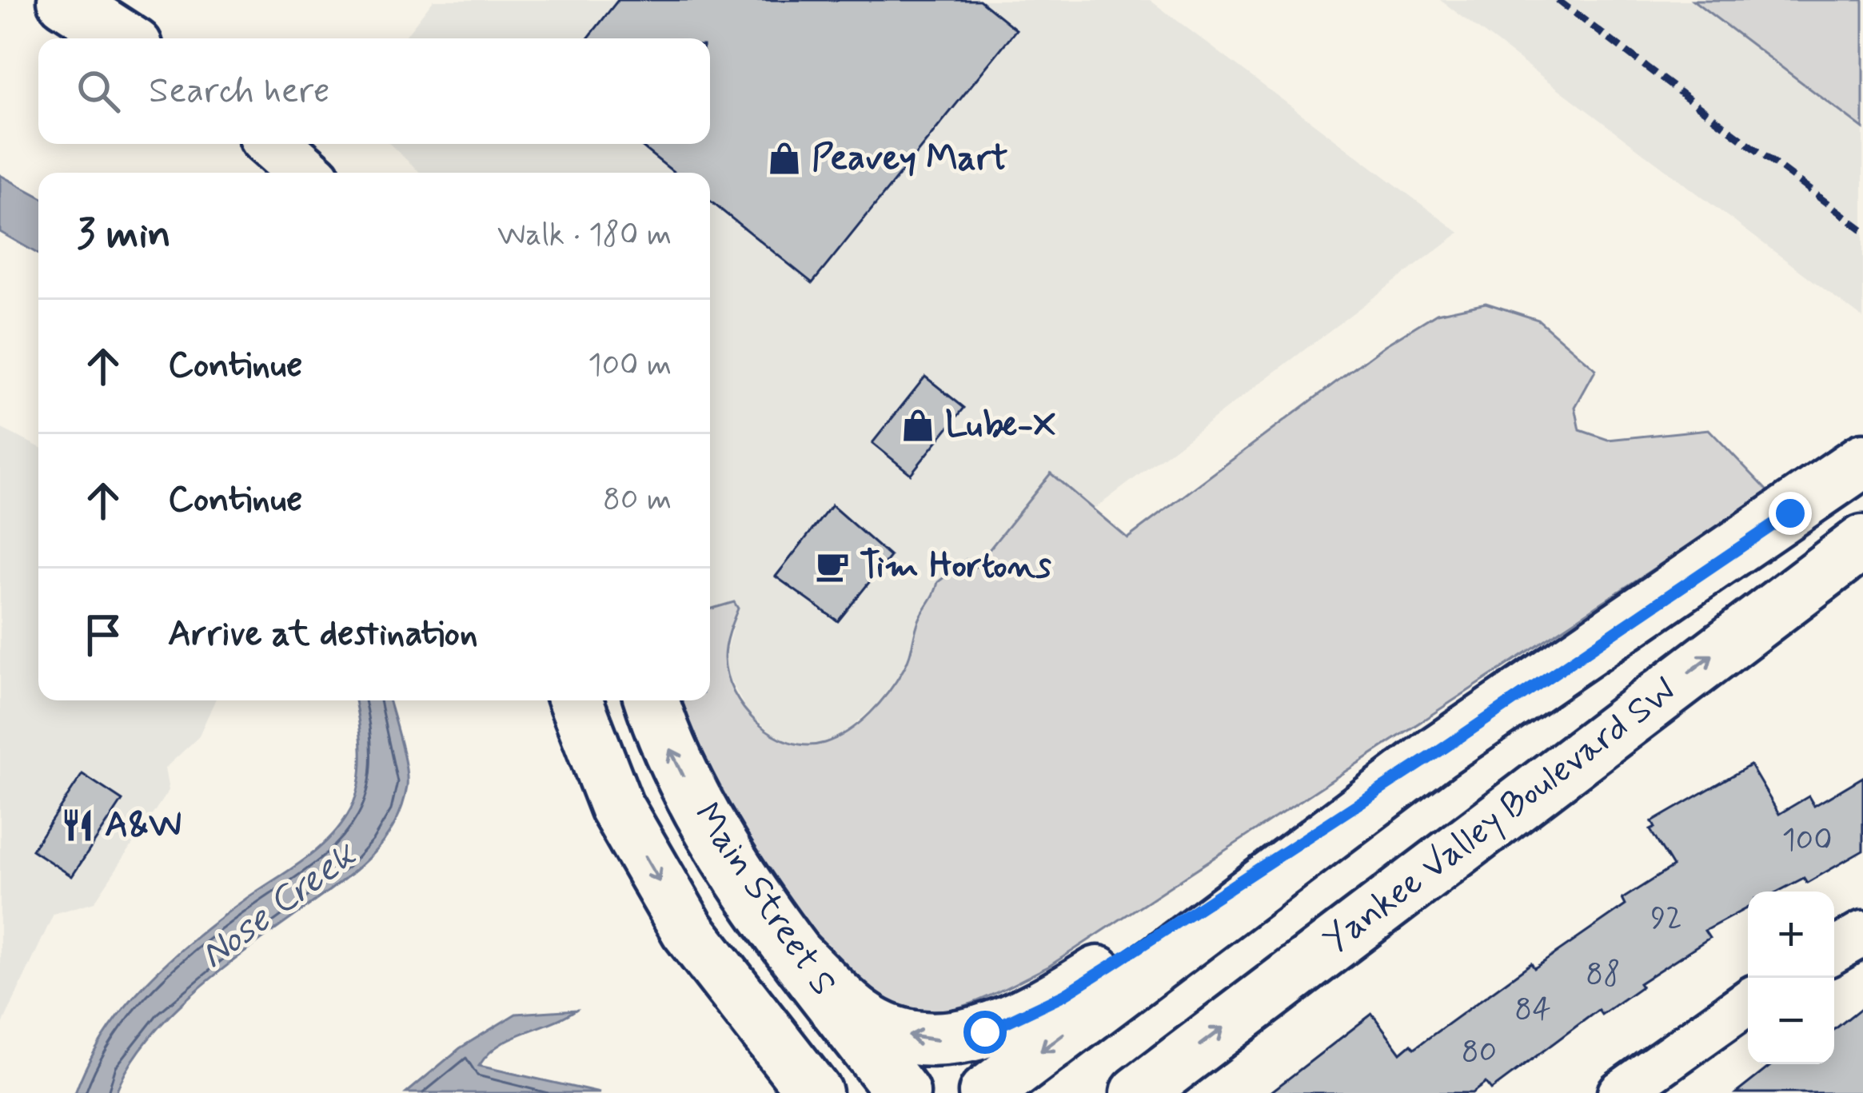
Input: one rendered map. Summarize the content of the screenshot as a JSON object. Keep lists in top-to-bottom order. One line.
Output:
{"streets":{"main road":["Yankee Valley Boulevard SW","Main Street S"]},"water":["Nose Creek"],"places":{"shop":["Peavey Mart","Lube-X"],"cafe":["Tim Hortons"],"restaurant":["A&W"]},"house_numbers":["100","92","88","84","80"],"page":{"search":"Search here","heading":["3 min","Walk · 180 m"],"list":[["Continue","100 m"],["Continue","80 m"],"Arrive at destination"],"map_buttons":["+","−"]}}
